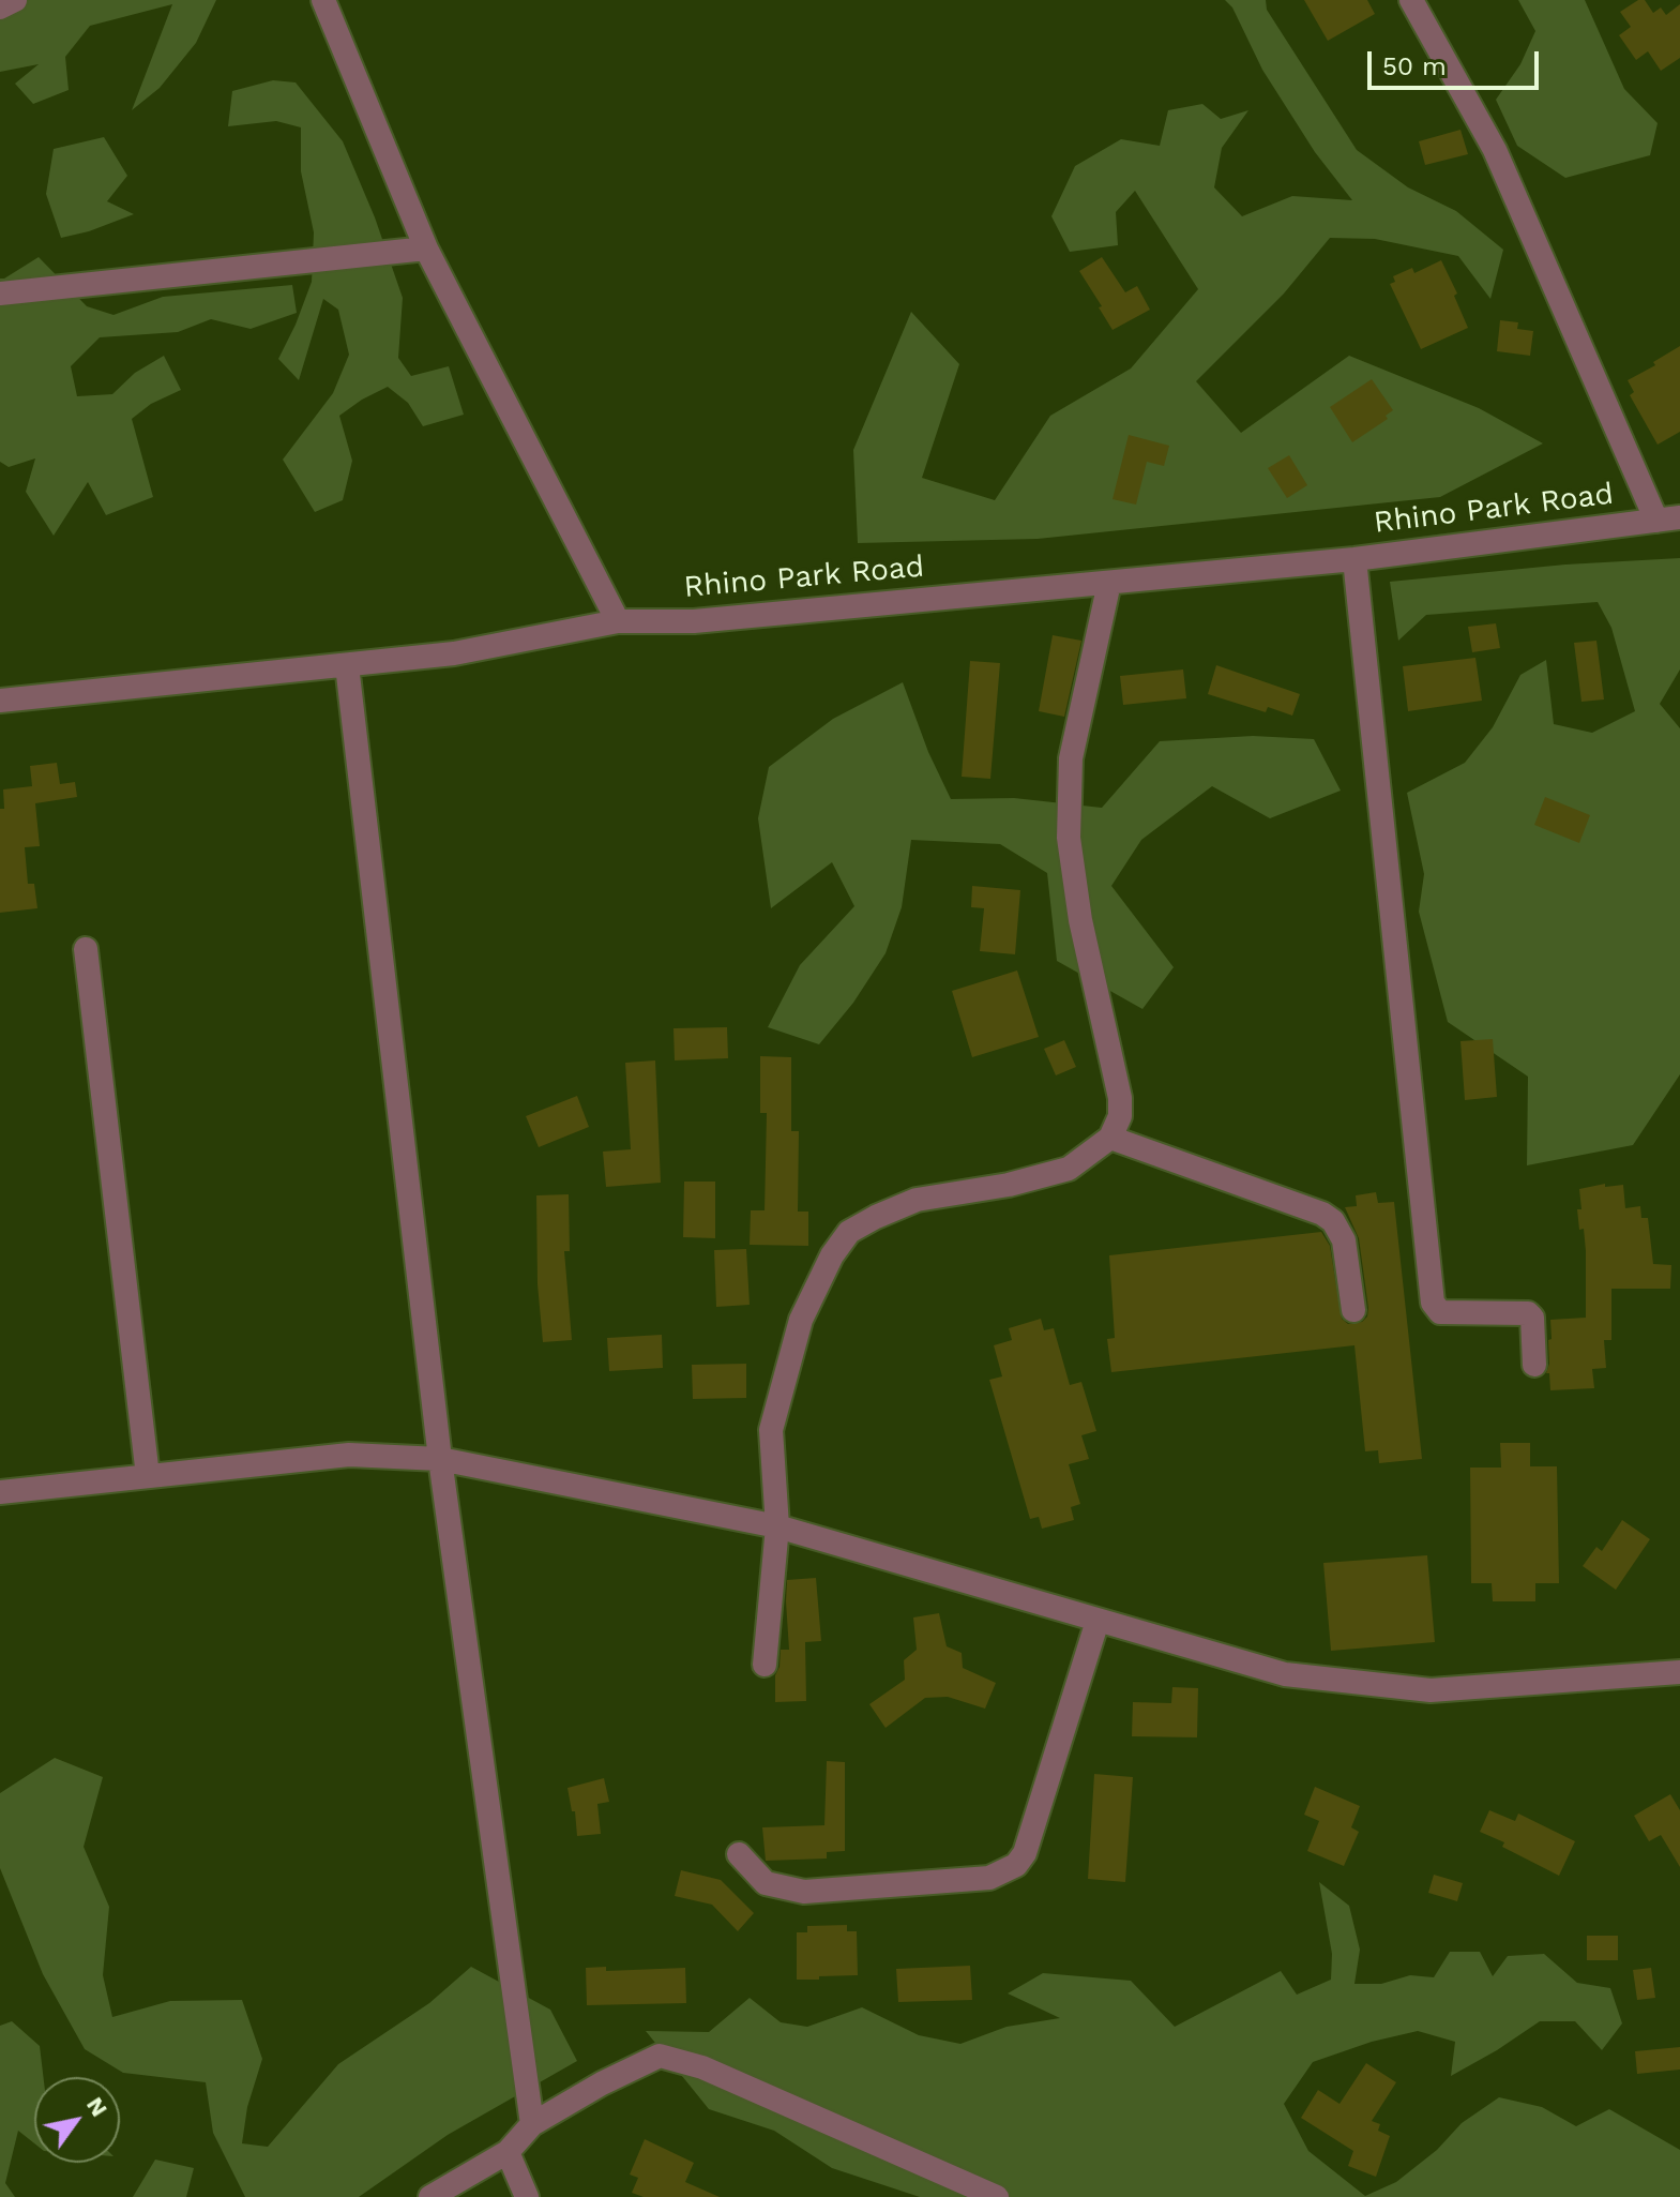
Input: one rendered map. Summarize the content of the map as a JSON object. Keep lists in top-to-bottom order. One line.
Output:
{"streets":{"street":["Rhino Park Road"]},"scale_bar":"50 m","north":"top right"}
